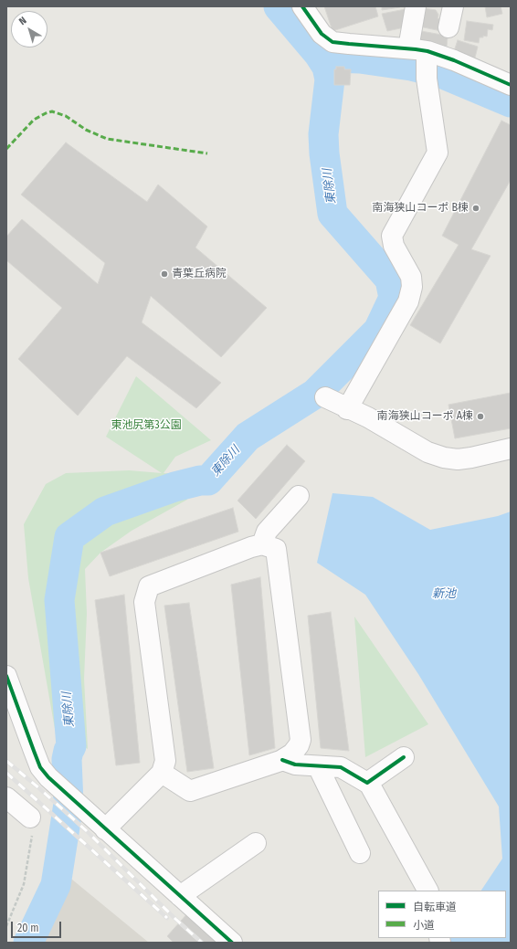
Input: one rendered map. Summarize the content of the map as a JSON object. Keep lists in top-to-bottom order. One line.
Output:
{"water":["東除川","新池"],"parks":["東池尻第3公園"],"places":["南海狭山コーポ B棟","青葉丘病院","南海狭山コーポ A棟"],"legend":["自転車道","小道"],"scale_bar":"20 m","north":"top left"}
